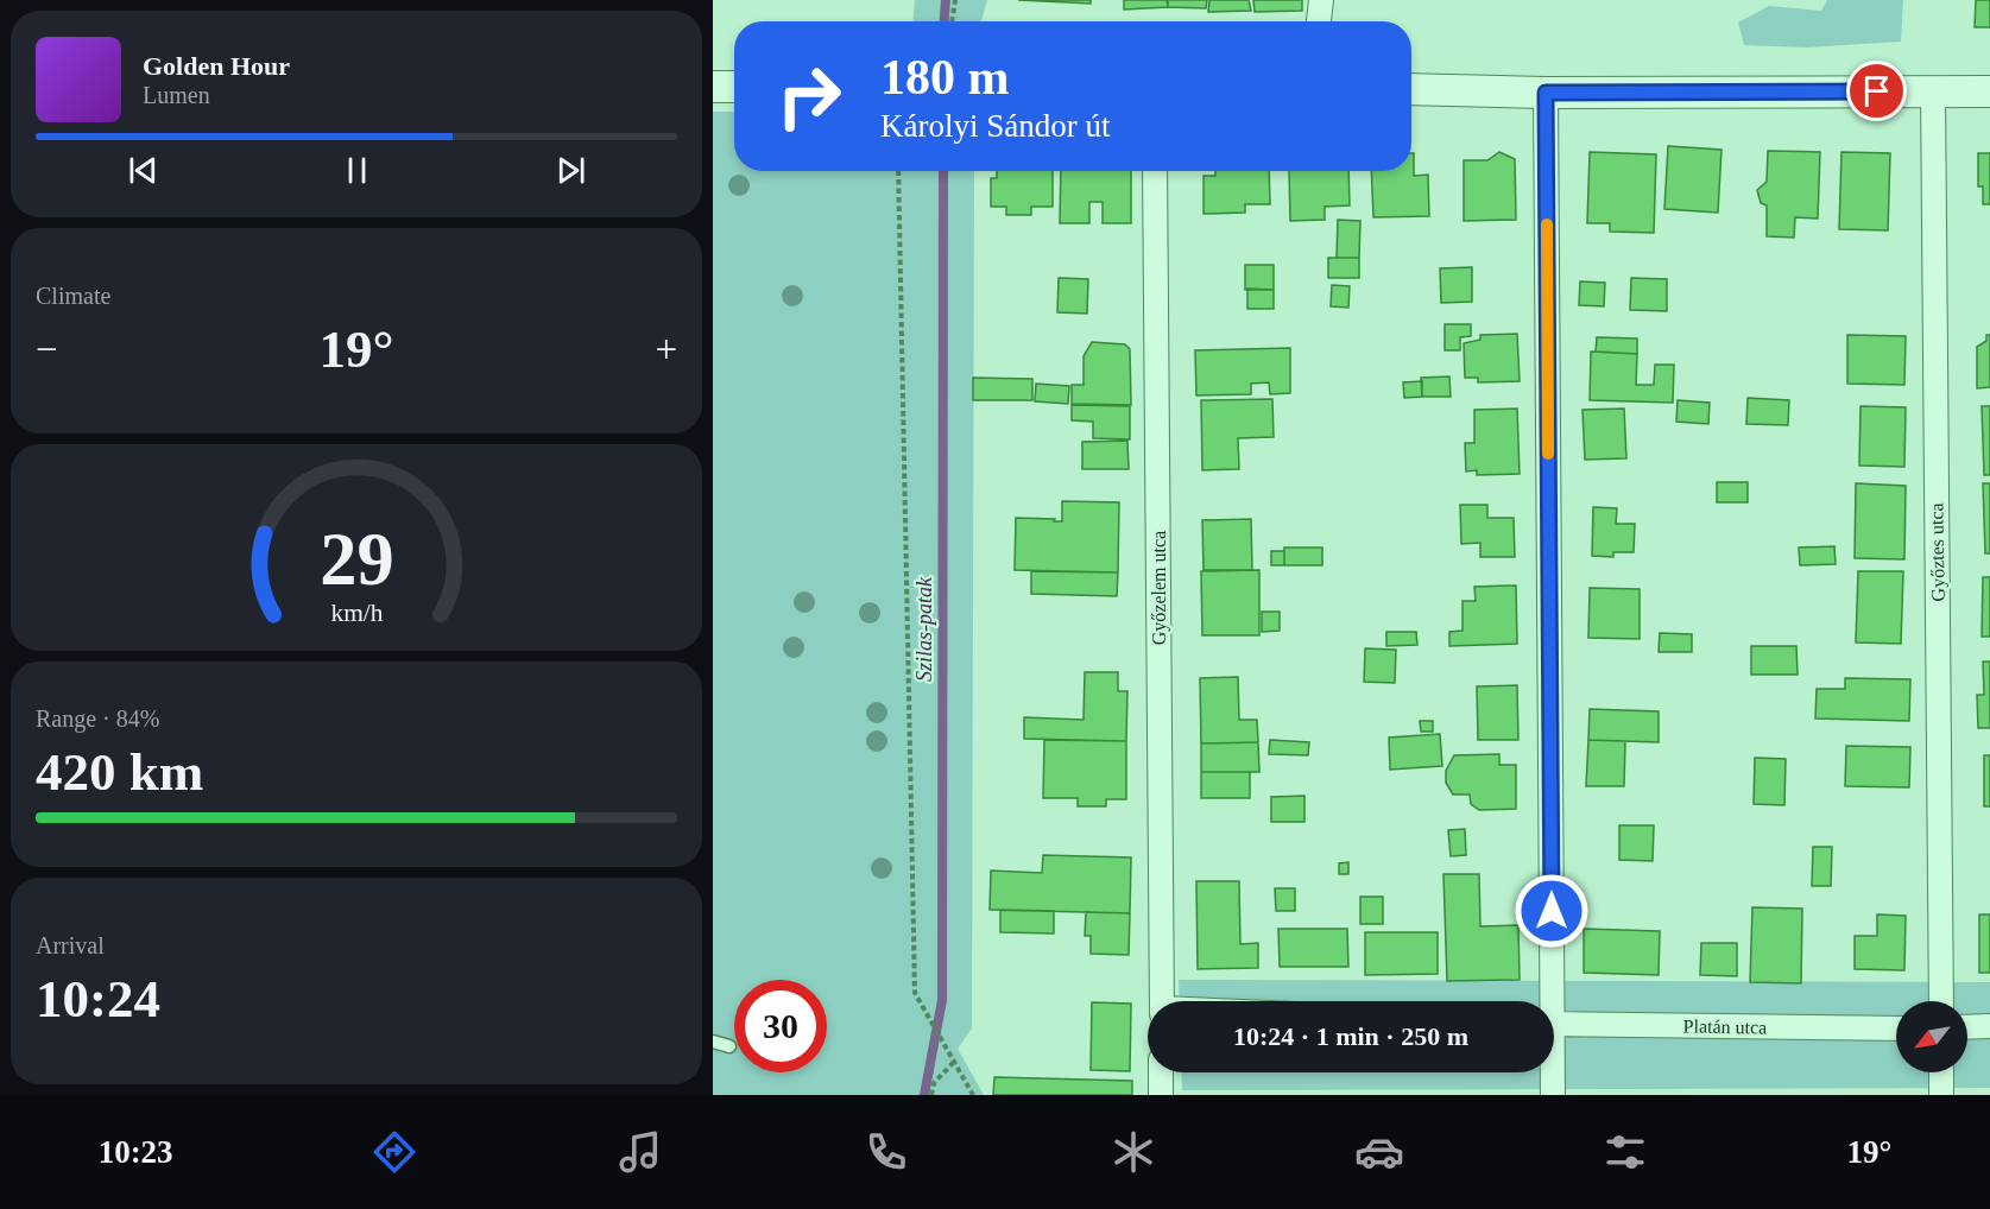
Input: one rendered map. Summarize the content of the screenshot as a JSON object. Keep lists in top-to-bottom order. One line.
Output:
{"streets":{"street":["Győztes utca","Győzelem utca","Platán utca"]},"water":["Szilas-patak"],"north":"bottom left","page":{"turn":["180 m","Károlyi Sándor út"],"song":["Golden Hour","Lumen"],"tile":["Climate",["Range · 84%","420 km"],["Arrival","10:24"]],"heat":["−","19°","+"],"limit":"30","trip":"10:24 · 1 min · 250 m","tabs":["10:23","19°"],"gauge":["29","km/h"]}}
